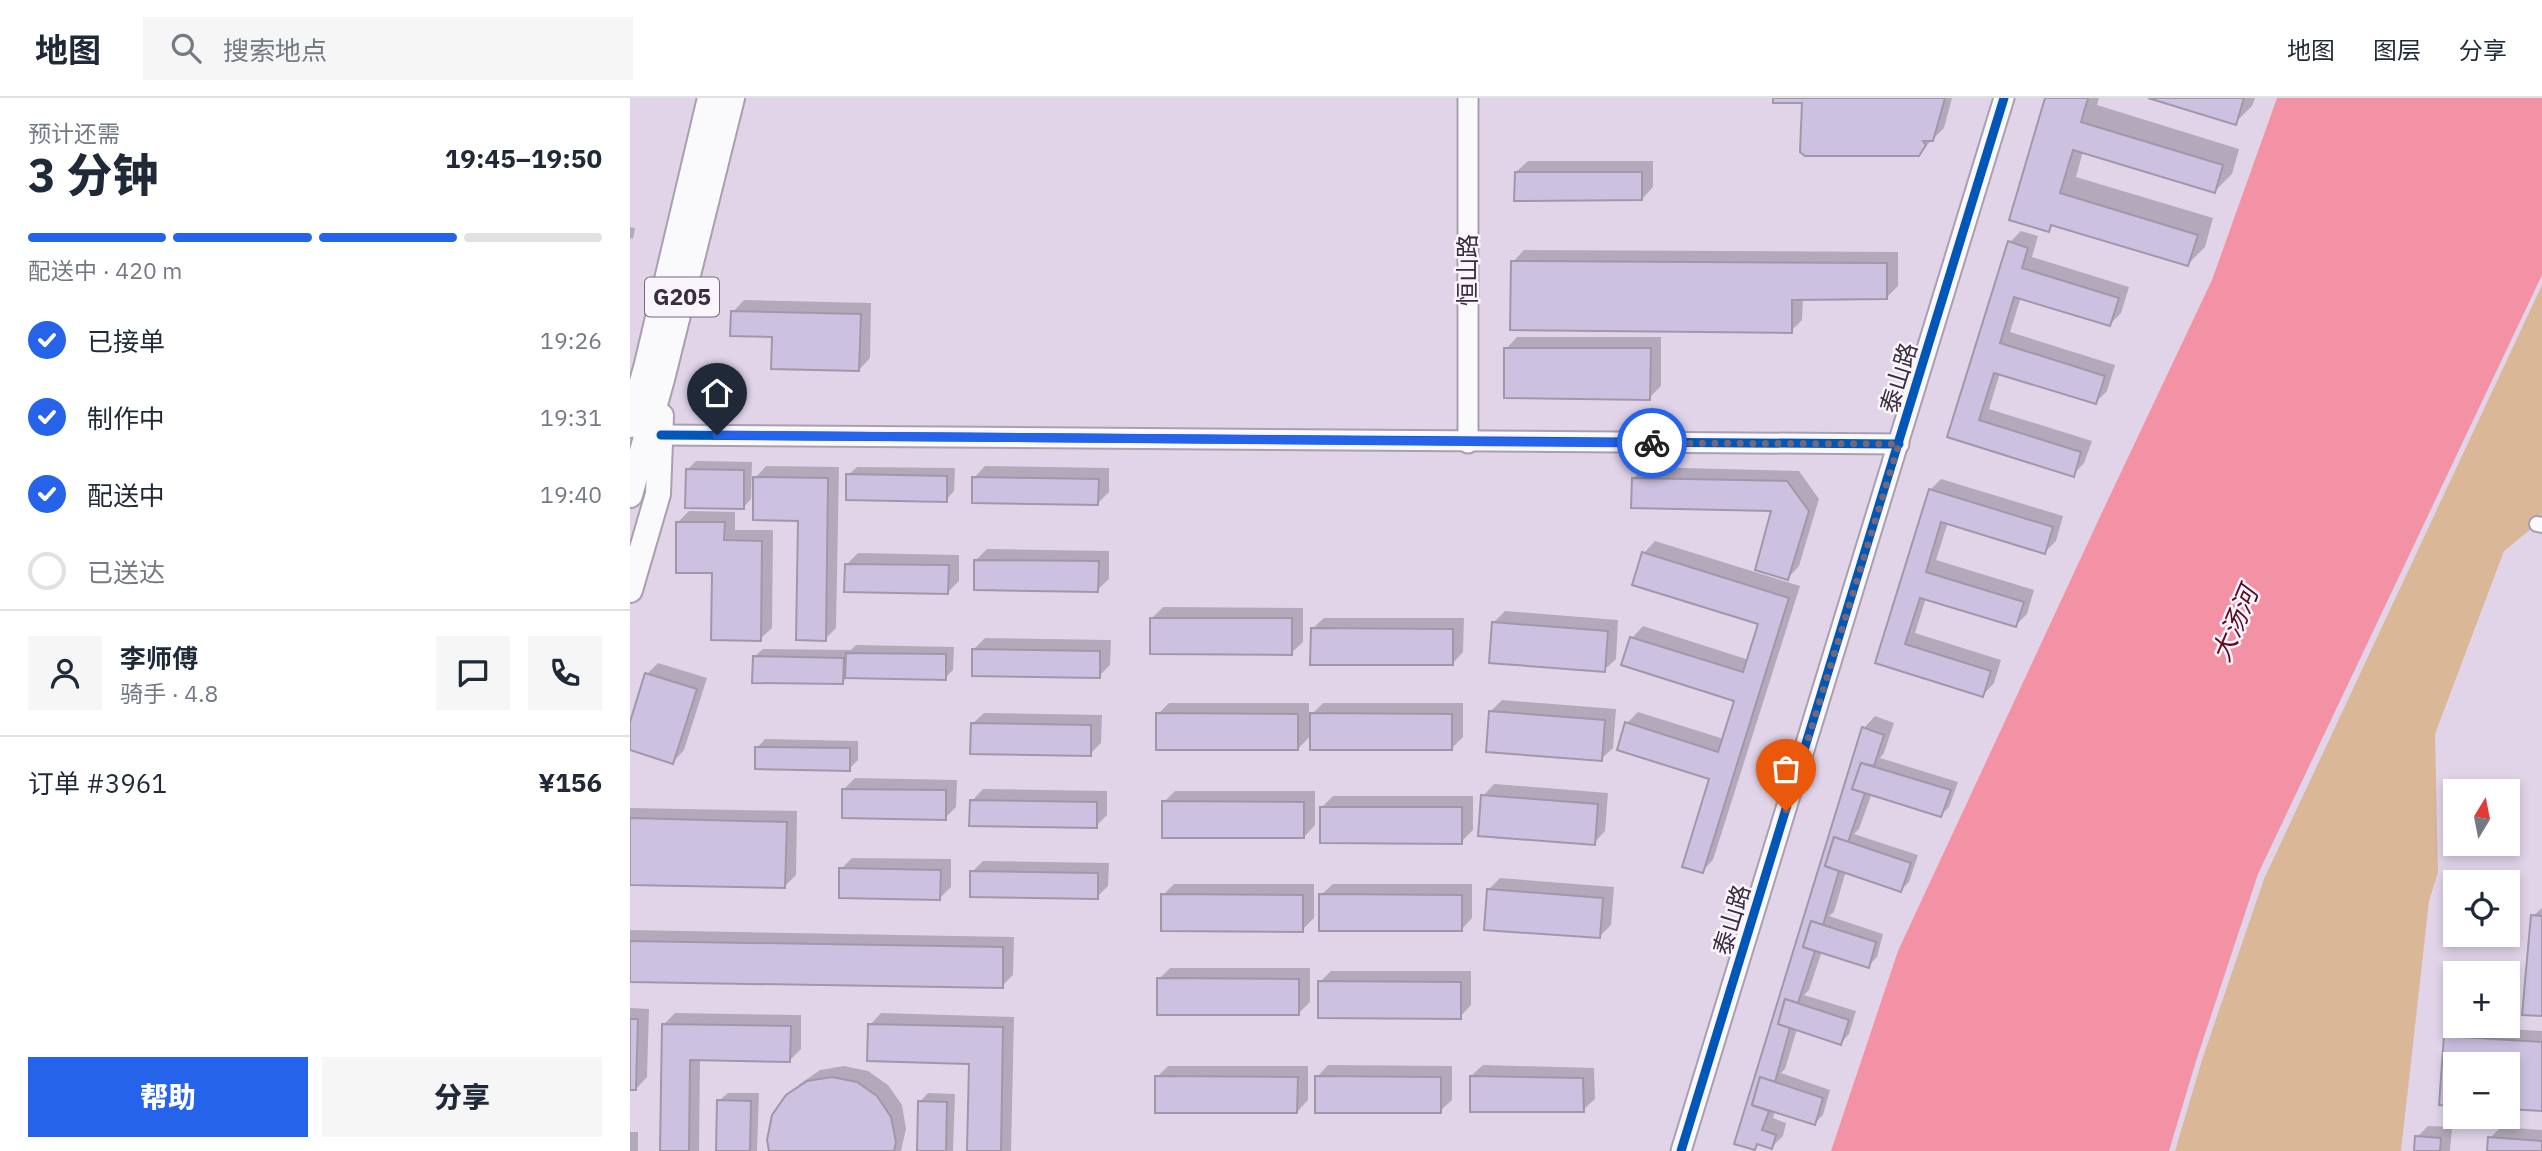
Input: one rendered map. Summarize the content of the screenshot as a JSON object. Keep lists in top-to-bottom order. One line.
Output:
{"streets":{"highway":["G205"],"street":["恒山路","泰山路"]},"water":["大汤河"],"north":"top","page":{"header":"地图","search":"搜索地点","nav":["地图","图层","分享"],"heading":["3 分钟","预计还需","19:45–19:50"],"panel":["李师傅","骑手 · 4.8","订单 #3961","¥156"],"bar":"配送中 · 420 m","list":[["已接单","19:26"],["制作中","19:31"],["配送中","19:40"],"已送达"],"map_buttons":["+","−"],"buttons":["帮助","分享"]}}
